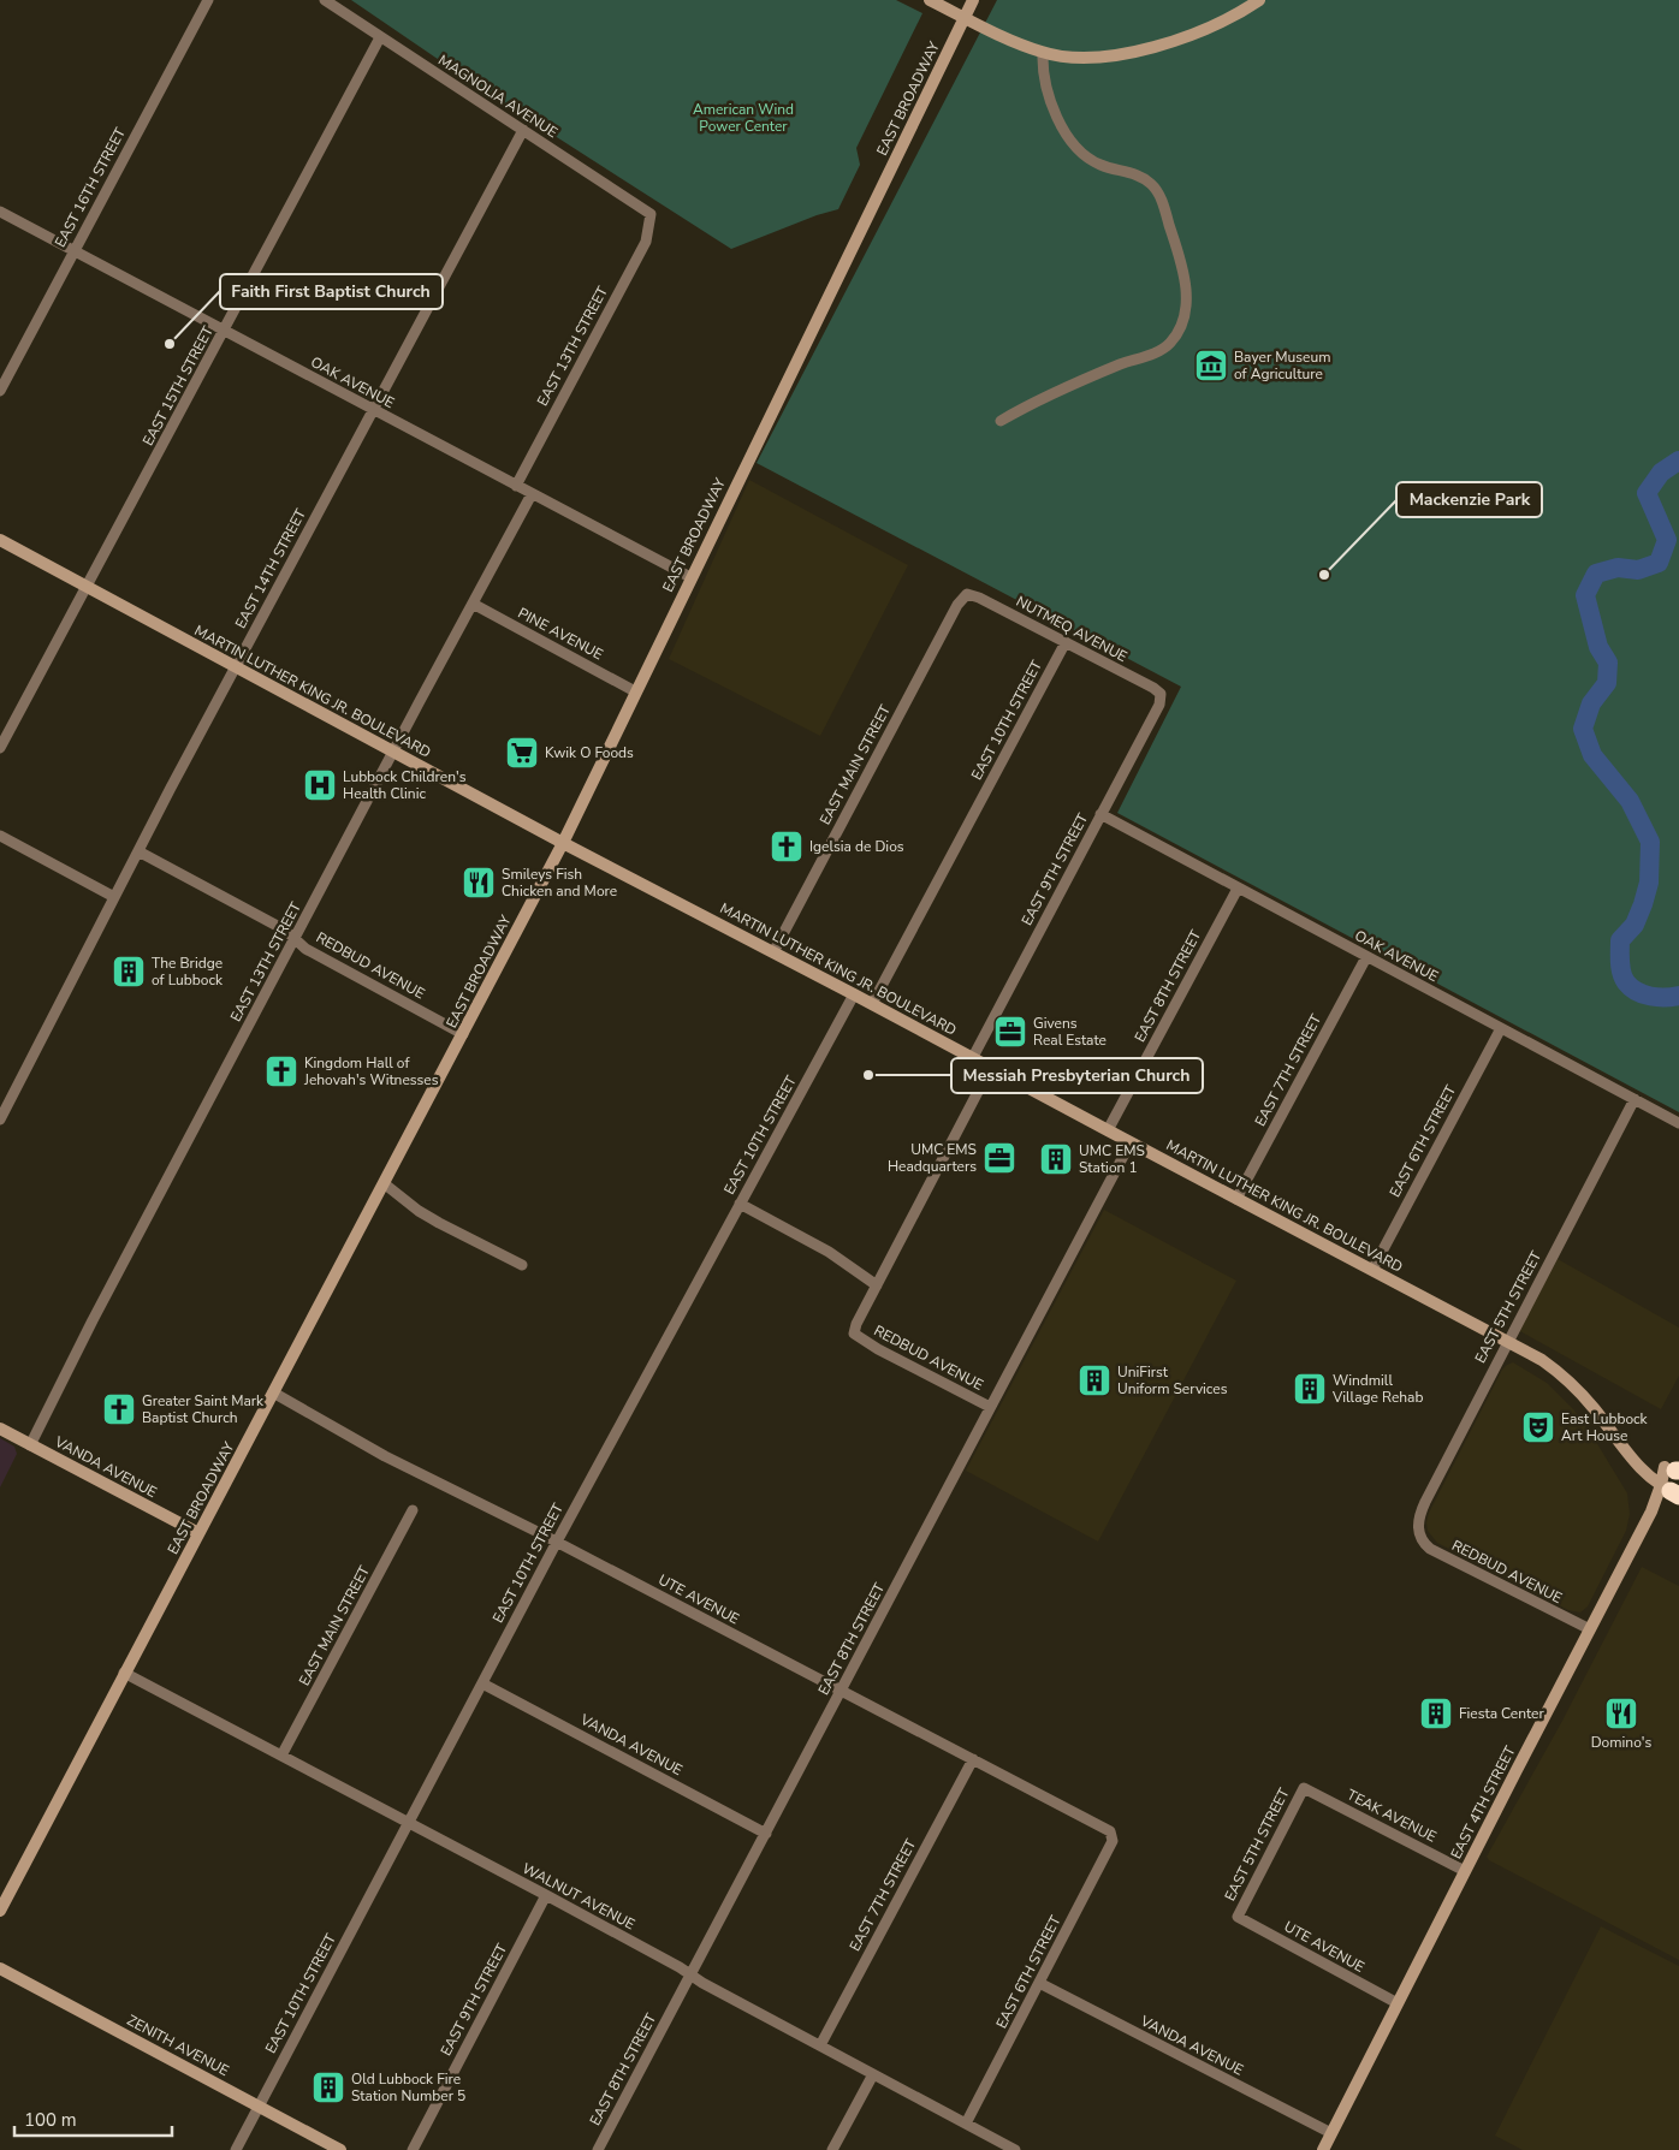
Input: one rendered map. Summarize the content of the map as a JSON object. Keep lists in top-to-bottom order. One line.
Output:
{"streets":{"main road":["EAST BROADWAY","MARTIN LUTHER KING JR. BOULEVARD","VANDA AVENUE","EAST 4TH STREET","ZENITH AVENUE"],"street":["MAGNOLIA AVENUE","EAST 16TH STREET","EAST 13TH STREET","OAK AVENUE","EAST 15TH STREET","EAST 14TH STREET","NUTMEQ AVENUE","PINE AVENUE","EAST 10TH STREET","EAST MAIN STREET","EAST 9TH STREET","REDBUD AVENUE","EAST 8TH STREET","EAST 7TH STREET","EAST 6TH STREET","EAST 5TH STREET","UTE AVENUE","TEAK AVENUE","WALNUT AVENUE"]},"crossings":[["MAGNOLIA AVENUE","EAST 13TH STREET"],["MAGNOLIA AVENUE","EAST 15TH STREET"],["MAGNOLIA AVENUE","EAST 14TH STREET"],["EAST BROADWAY","OAK AVENUE"],["EAST BROADWAY","PINE AVENUE"],["EAST BROADWAY","MARTIN LUTHER KING JR. BOULEVARD"],["EAST BROADWAY","REDBUD AVENUE"],["EAST BROADWAY","VANDA AVENUE"],["EAST BROADWAY","UTE AVENUE"],["EAST BROADWAY","WALNUT AVENUE"],["EAST 16TH STREET","OAK AVENUE"],["EAST 13TH STREET","OAK AVENUE"],["EAST 13TH STREET","PINE AVENUE"],["EAST 13TH STREET","MARTIN LUTHER KING JR. BOULEVARD"],["EAST 13TH STREET","REDBUD AVENUE"],["EAST 13TH STREET","VANDA AVENUE"],["OAK AVENUE","EAST 15TH STREET"],["OAK AVENUE","EAST 14TH STREET"],["OAK AVENUE","EAST 9TH STREET"],["OAK AVENUE","EAST 8TH STREET"],["OAK AVENUE","EAST 7TH STREET"],["OAK AVENUE","EAST 6TH STREET"],["OAK AVENUE","EAST 5TH STREET"],["EAST 15TH STREET","MARTIN LUTHER KING JR. BOULEVARD"],["EAST 14TH STREET","MARTIN LUTHER KING JR. BOULEVARD"],["EAST 14TH STREET","REDBUD AVENUE"],["NUTMEQ AVENUE","EAST 10TH STREET"],["NUTMEQ AVENUE","EAST MAIN STREET"],["NUTMEQ AVENUE","EAST 9TH STREET"],["MARTIN LUTHER KING JR. BOULEVARD","EAST 10TH STREET"],["MARTIN LUTHER KING JR. BOULEVARD","EAST MAIN STREET"],["MARTIN LUTHER KING JR. BOULEVARD","EAST 9TH STREET"],["MARTIN LUTHER KING JR. BOULEVARD","EAST 8TH STREET"],["MARTIN LUTHER KING JR. BOULEVARD","EAST 7TH STREET"],["MARTIN LUTHER KING JR. BOULEVARD","EAST 6TH STREET"],["MARTIN LUTHER KING JR. BOULEVARD","EAST 5TH STREET"],["MARTIN LUTHER KING JR. BOULEVARD","EAST 4TH STREET"],["EAST 10TH STREET","VANDA AVENUE"],["EAST 10TH STREET","UTE AVENUE"],["EAST 10TH STREET","WALNUT AVENUE"],["EAST 10TH STREET","ZENITH AVENUE"],["EAST MAIN STREET","WALNUT AVENUE"],["EAST 9TH STREET","WALNUT AVENUE"],["REDBUD AVENUE","EAST 8TH STREET"],["REDBUD AVENUE","EAST 5TH STREET"],["REDBUD AVENUE","EAST 4TH STREET"],["EAST 8TH STREET","VANDA AVENUE"],["EAST 8TH STREET","UTE AVENUE"],["EAST 8TH STREET","WALNUT AVENUE"],["EAST 7TH STREET","UTE AVENUE"],["EAST 7TH STREET","WALNUT AVENUE"],["EAST 6TH STREET","VANDA AVENUE"],["EAST 6TH STREET","UTE AVENUE"],["EAST 6TH STREET","WALNUT AVENUE"],["EAST 5TH STREET","UTE AVENUE"],["EAST 5TH STREET","TEAK AVENUE"],["VANDA AVENUE","EAST 4TH STREET"],["UTE AVENUE","EAST 4TH STREET"],["EAST 4TH STREET","TEAK AVENUE"]],"parks":["American Wind Power Center"],"places":{"other":["Faith First Baptist Church","Mackenzie Park","Messiah Presbyterian Church"],"museum":["Bayer Museum of Agriculture"],"supermarket":["Kwik O Foods"],"hospital":["Lubbock Children's Health Clinic"],"church":["Igelsia de Dios","Kingdom Hall of Jehovah's Witnesses","Greater Saint Mark Baptist Church"],"restaurant":["Smileys Fish Chicken and More","Domino's"],"building":["The Bridge of Lubbock","UMC EMS Station 1","UniFirst Uniform Services","Windmill Village Rehab","Fiesta Center","Old Lubbock Fire Station Number 5"],"office":["Givens Real Estate","UMC EMS Headquarters"],"theatre":["East Lubbock Art House"]},"scale_bar":"100 m"}
